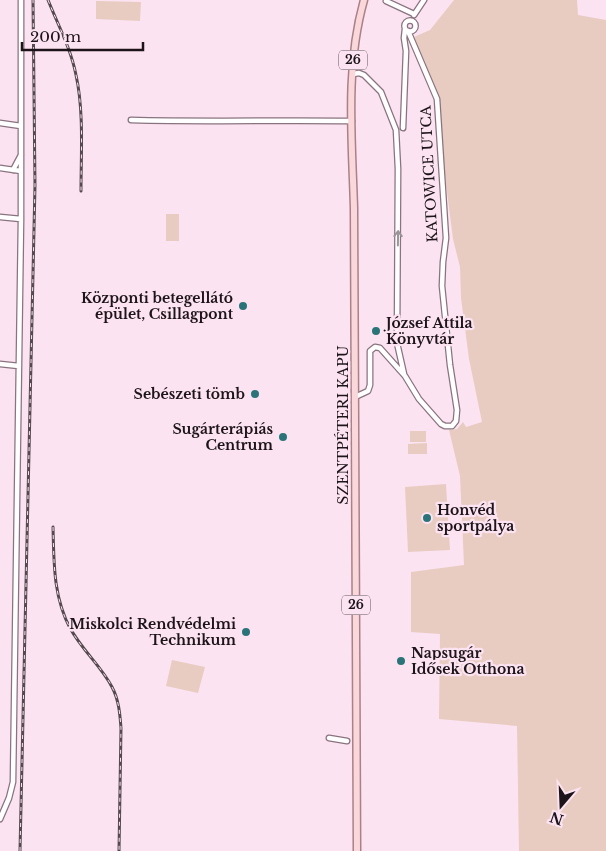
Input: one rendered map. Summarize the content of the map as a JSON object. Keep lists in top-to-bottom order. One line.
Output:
{"streets":{"main road":["26","SZENTPÉTERI KAPU"],"street":["KATOWICE UTCA"]},"crossings":[["KATOWICE UTCA","SZENTPÉTERI KAPU"]],"places":["Központi betegellátó épület, Csillagpont","József Attila Könyvtár","Sebészeti tömb","Sugárterápiás Centrum","Honvéd sportpálya","Miskolci Rendvédelmi Technikum","Napsugár Idősek Otthona"],"scale_bar":"200 m","north":"bottom"}
